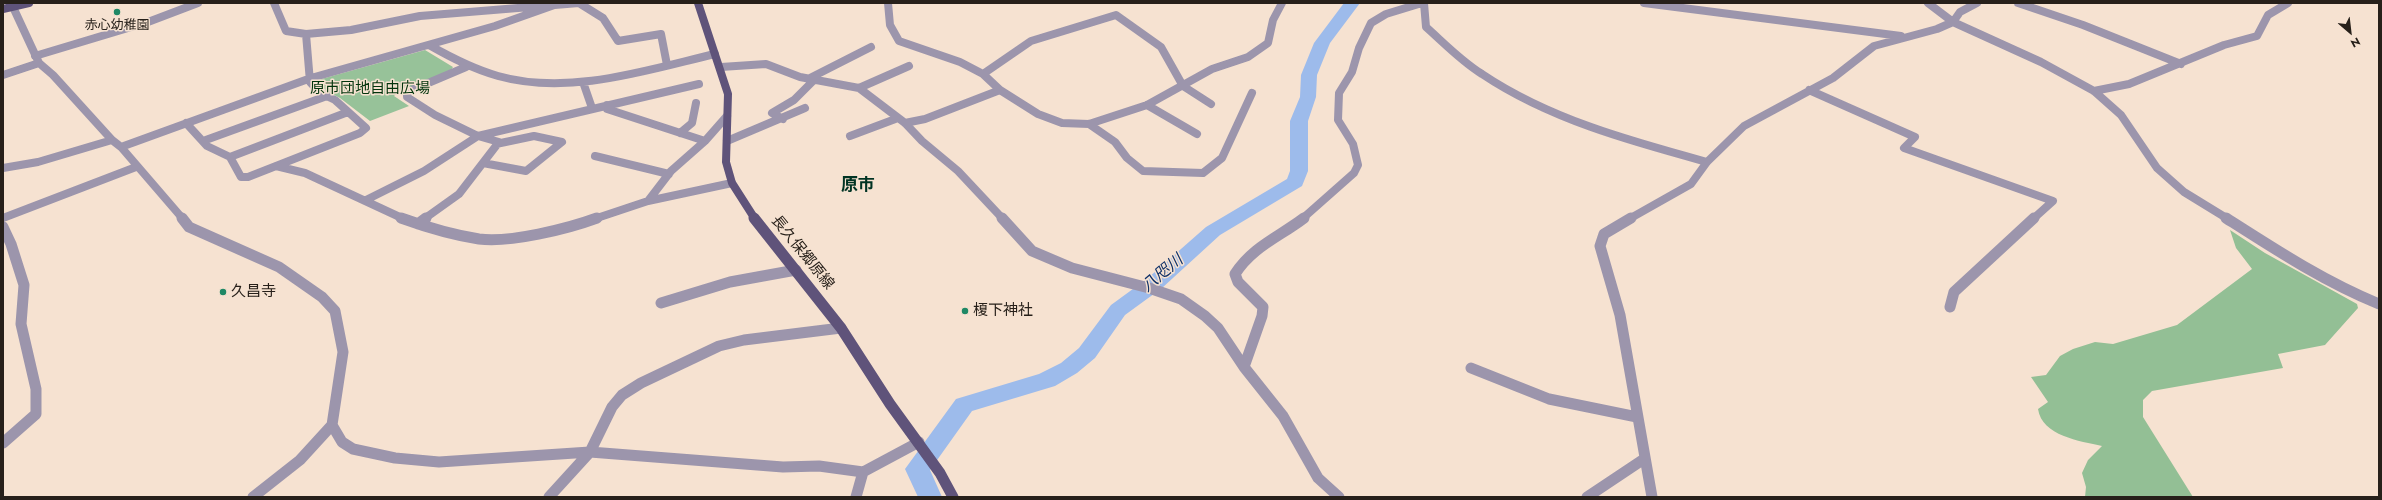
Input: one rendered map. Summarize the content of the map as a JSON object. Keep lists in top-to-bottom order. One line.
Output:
{"streets":{"main road":["長久保郷原線"]},"districts":["原市"],"water":["八咫川"],"parks":["原市団地自由広場"],"places":["赤心幼稚園","久昌寺","榎下神社"],"north":"bottom right"}
